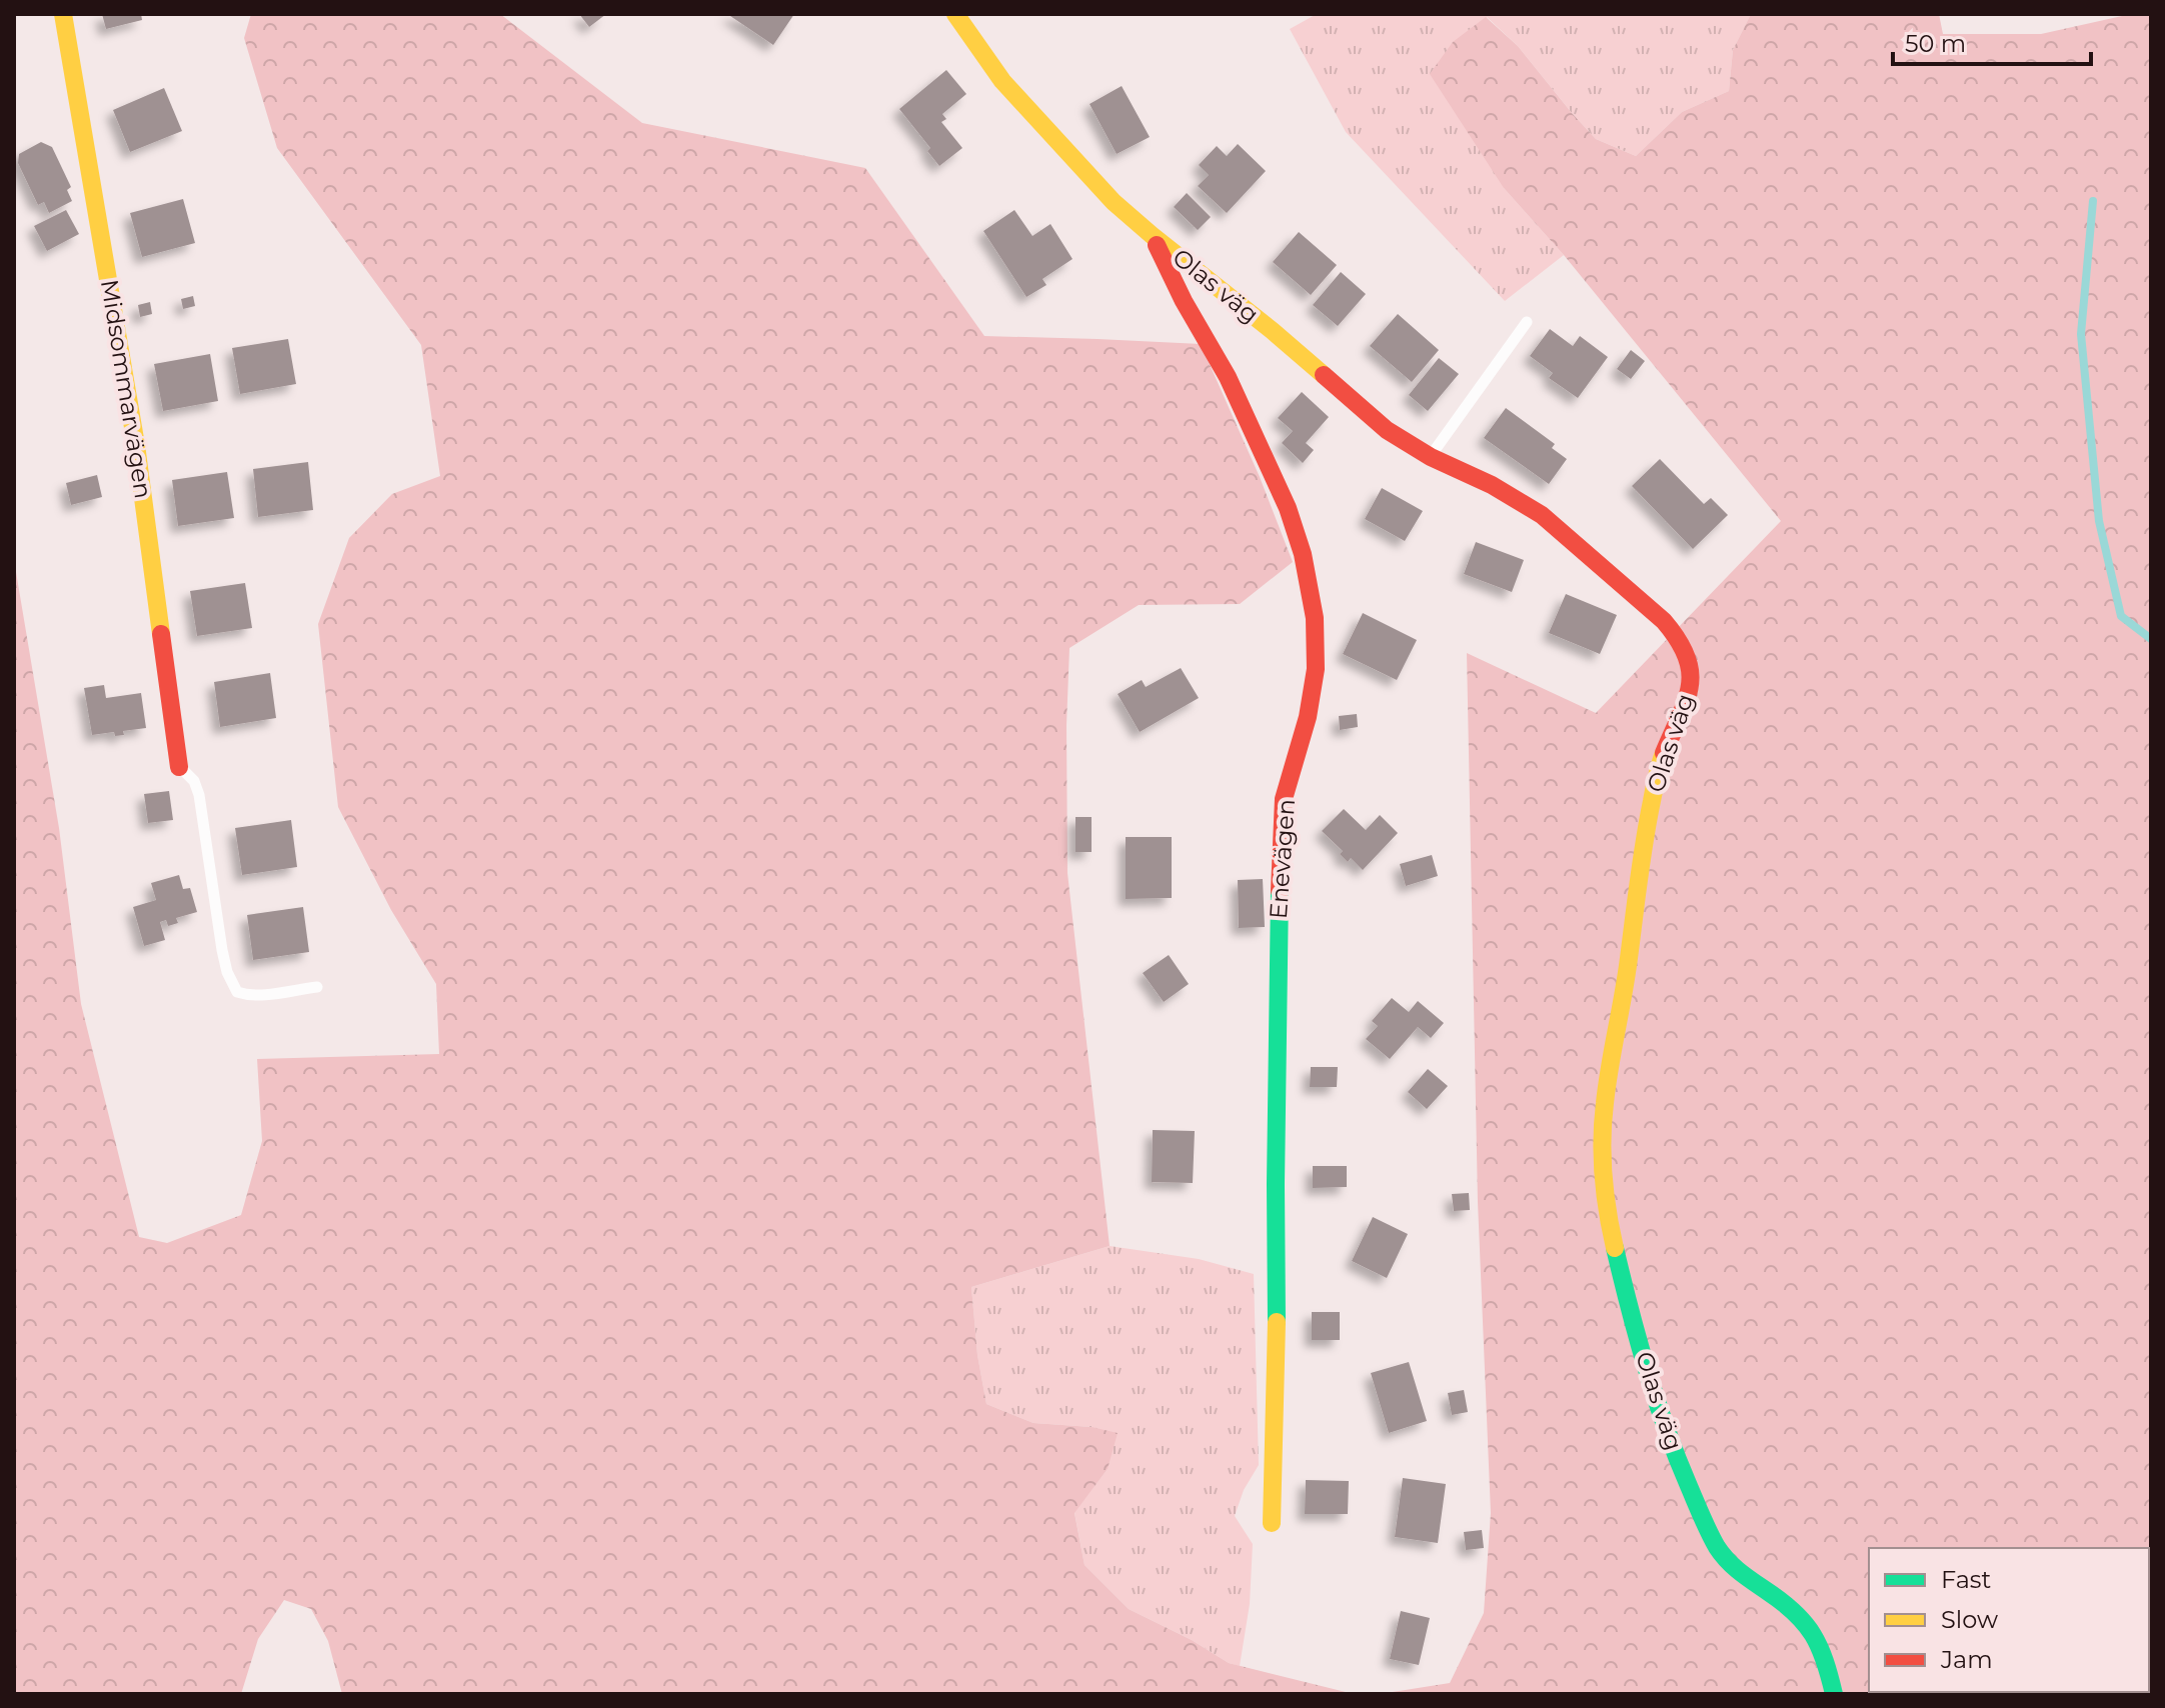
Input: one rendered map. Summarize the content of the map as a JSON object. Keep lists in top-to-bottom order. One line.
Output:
{"streets":{"street":["Olas väg","Midsommarvägen","Enevägen"]},"crossings":[["Olas väg","Enevägen"]],"legend":["Fast","Slow","Jam"],"scale_bar":"50 m"}
